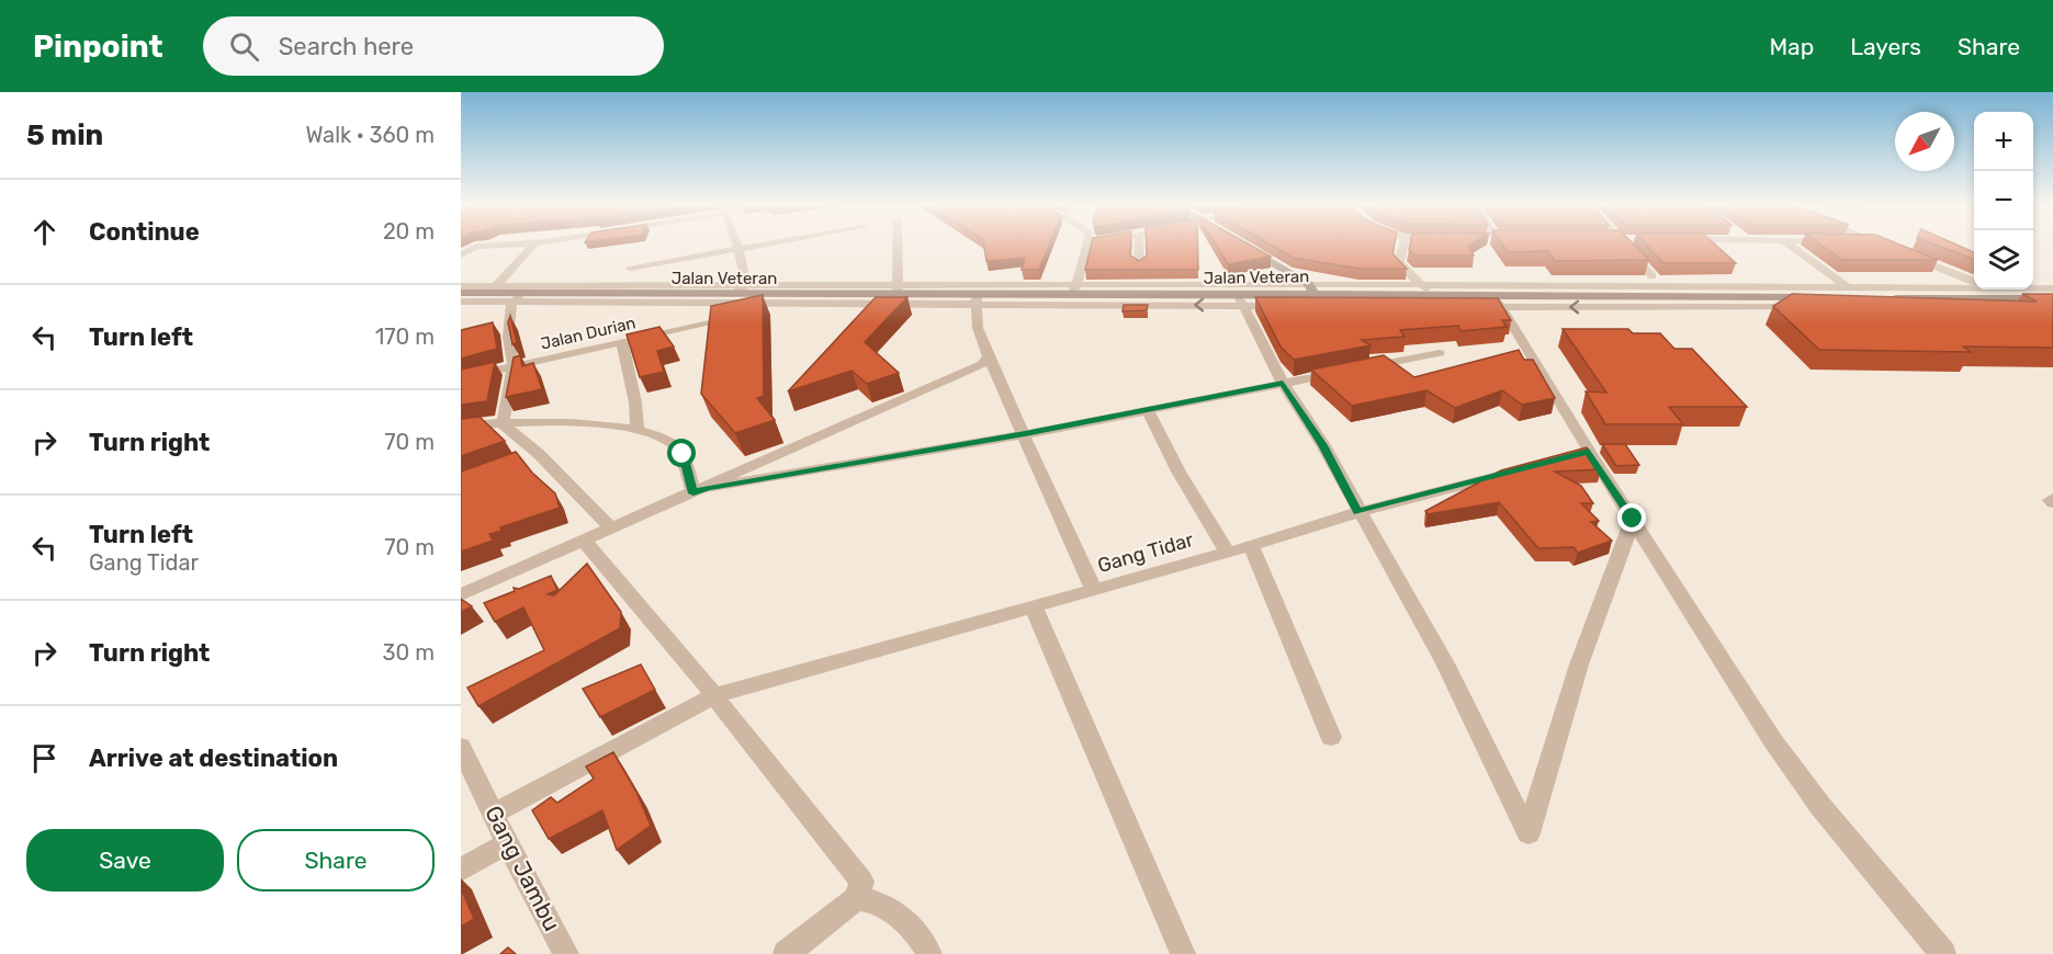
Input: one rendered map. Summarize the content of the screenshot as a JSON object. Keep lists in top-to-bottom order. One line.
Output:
{"streets":{"main road":["Jalan Veteran"],"street":["Jalan Durian","Gang Tidar","Gang Jambu"]},"crossings":[["Gang Tidar","Gang Jambu"]],"north":"bottom left","page":{"header":"Pinpoint","search":"Search here","nav":["Map","Layers","Share"],"heading":["5 min","Walk · 360 m"],"map_buttons":["+","−"],"list":[["Continue","20 m"],["Turn left","170 m"],["Turn right","70 m"],["Turn left","Gang Tidar","70 m"],["Turn right","30 m"],"Arrive at destination"],"buttons":["Save","Share"]}}
